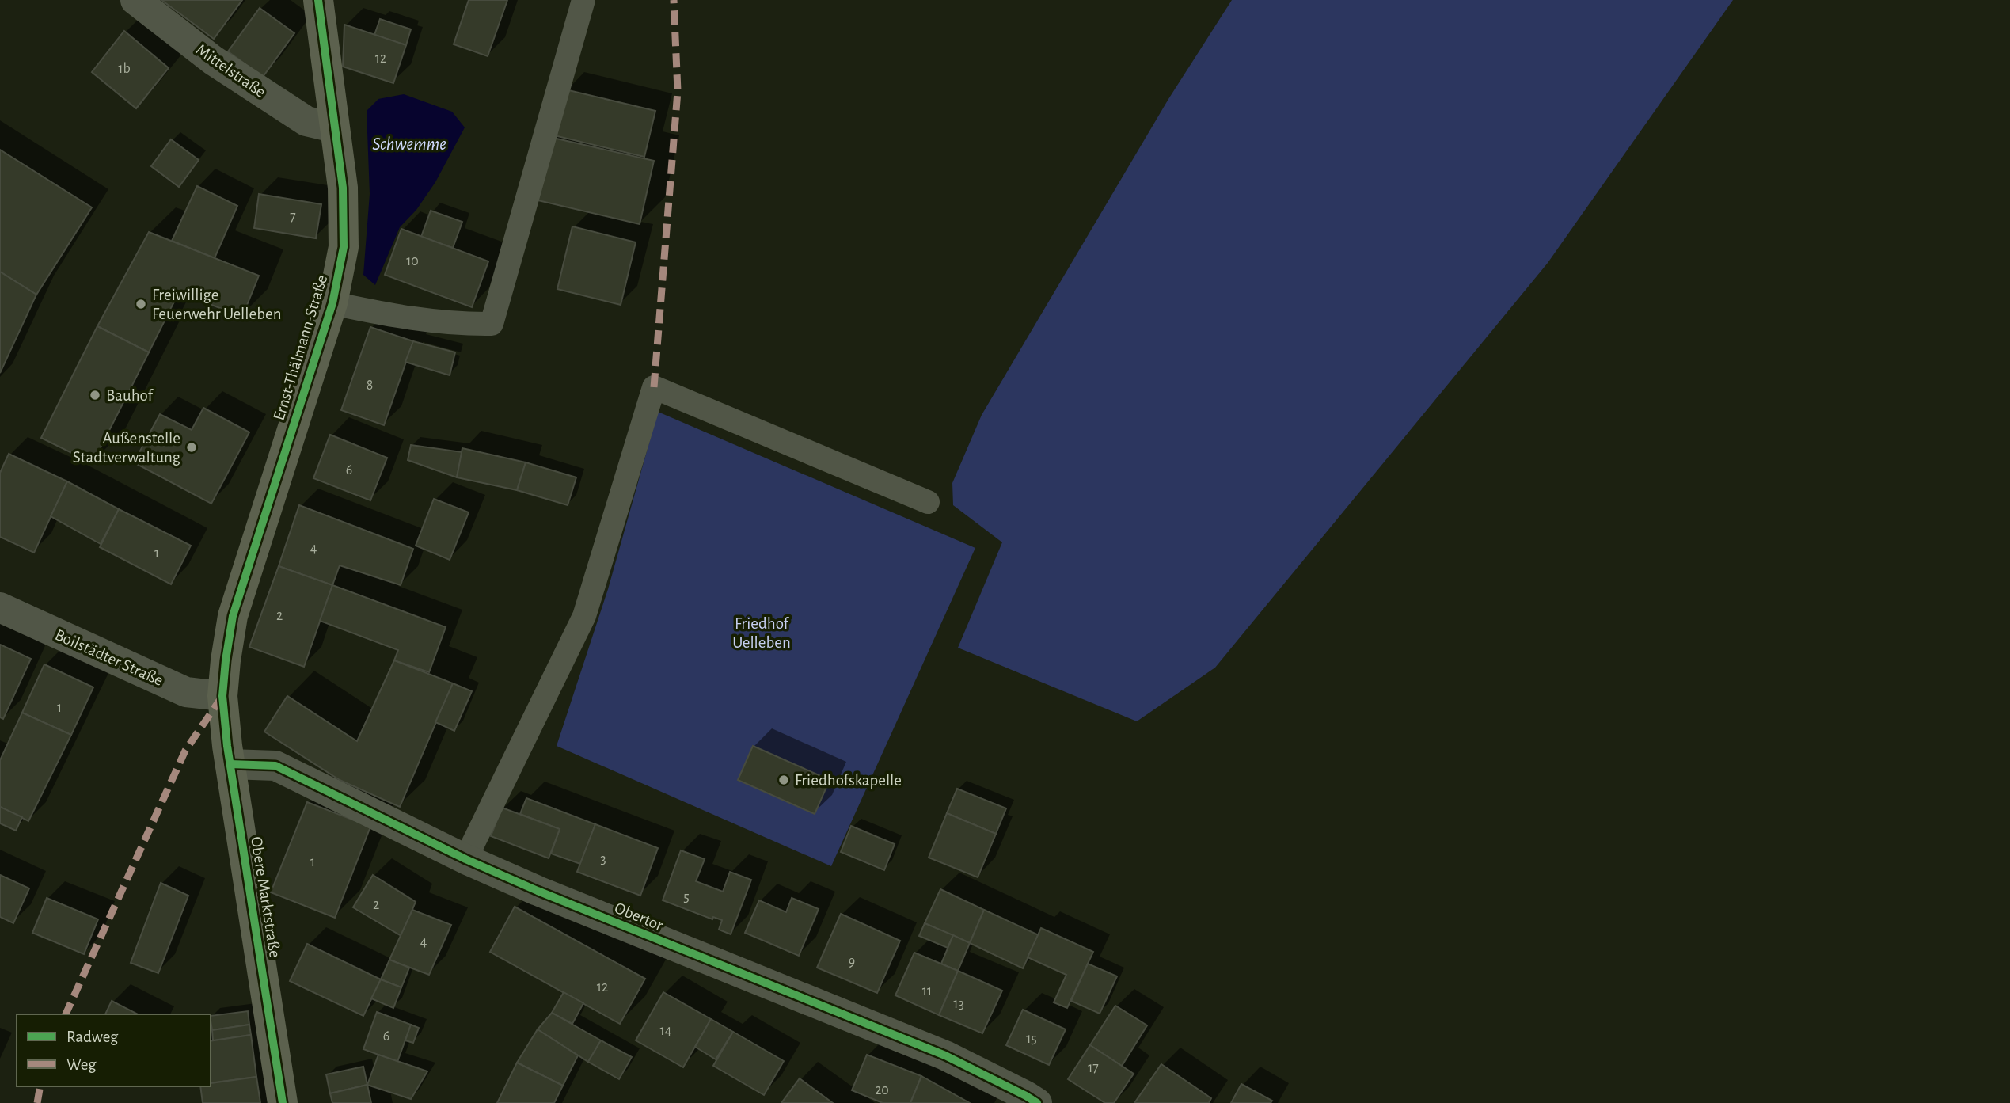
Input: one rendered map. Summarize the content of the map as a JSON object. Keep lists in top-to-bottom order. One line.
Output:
{"streets":{"street":["Mittelstraße","Ernst-Thälmann-Straße","Boilstädter Straße","Obere Marktstraße","Obertor"]},"crossings":[["Mittelstraße","Ernst-Thälmann-Straße"],["Ernst-Thälmann-Straße","Boilstädter Straße"],["Ernst-Thälmann-Straße","Obere Marktstraße"],["Boilstädter Straße","Obere Marktstraße"],["Obere Marktstraße","Obertor"]],"water":["Schwemme"],"parks":["Friedhof Uelleben"],"places":["Freiwillige Feuerwehr Uelleben","Bauhof","Außenstelle Stadtverwaltung","Friedhofskapelle"],"house_numbers":["12","1b","7","10","8","6","4","1","2","1","3","1","5","2","4","9","12","11","13","14","6","15","17","20"],"legend":["Radweg","Weg"]}
